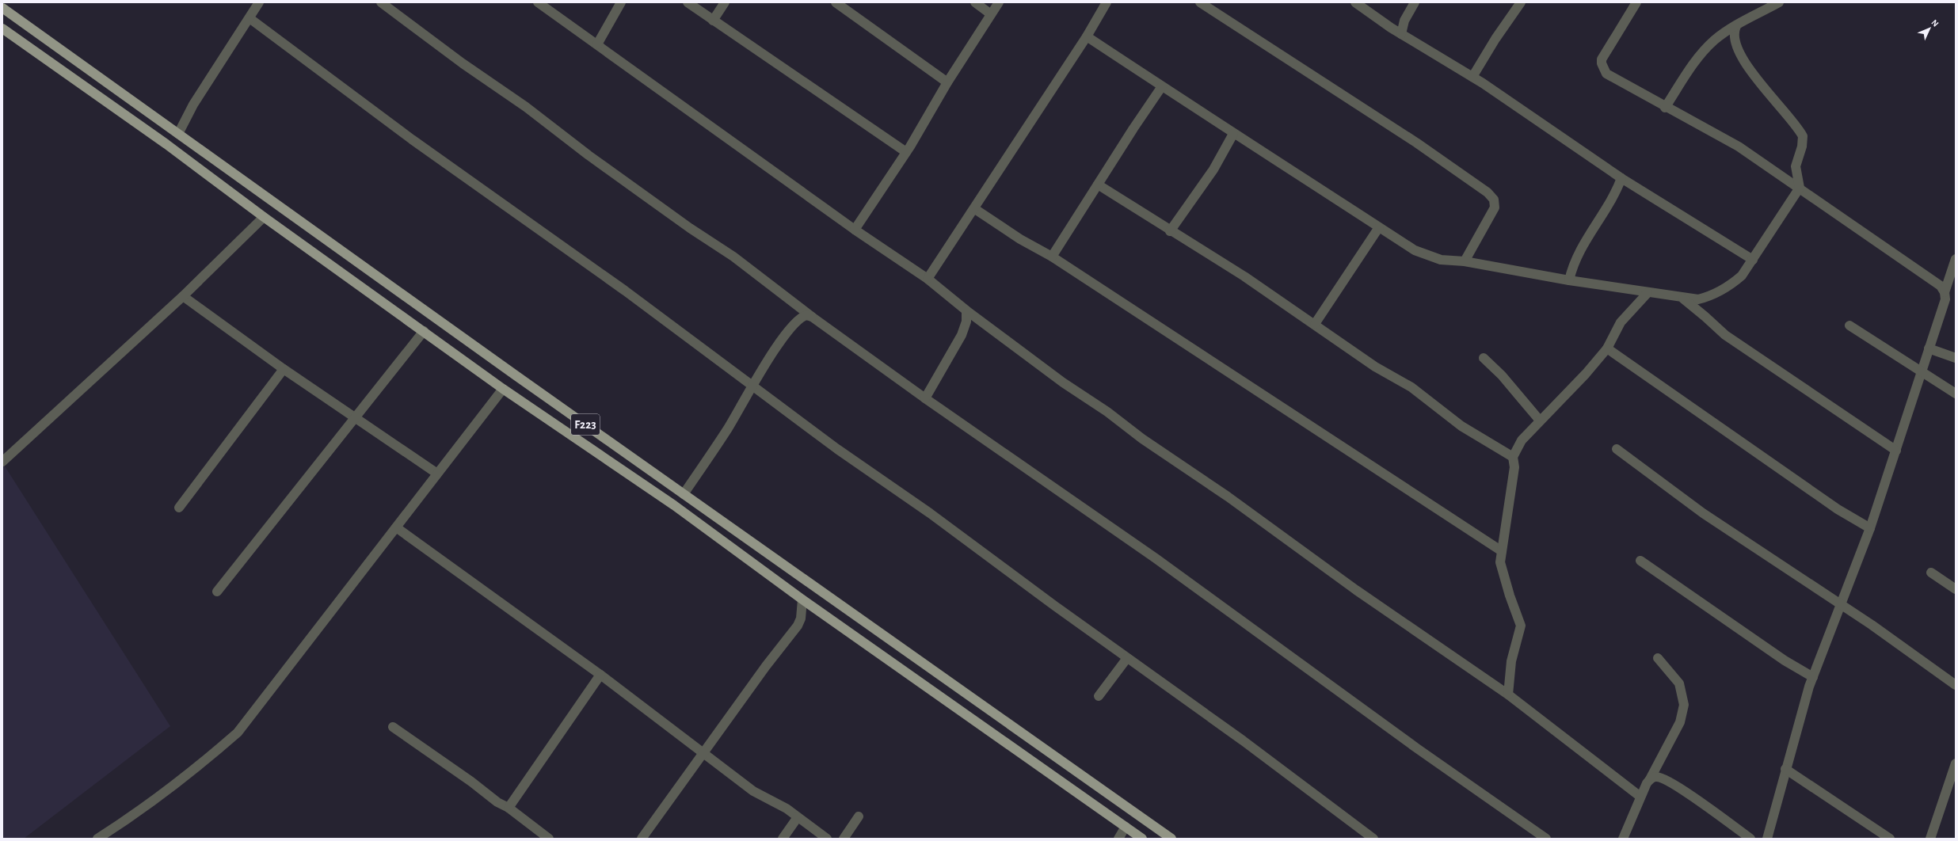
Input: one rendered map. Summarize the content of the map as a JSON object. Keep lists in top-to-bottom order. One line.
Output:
{"streets":{"main road":["F223"]},"north":"top right"}
